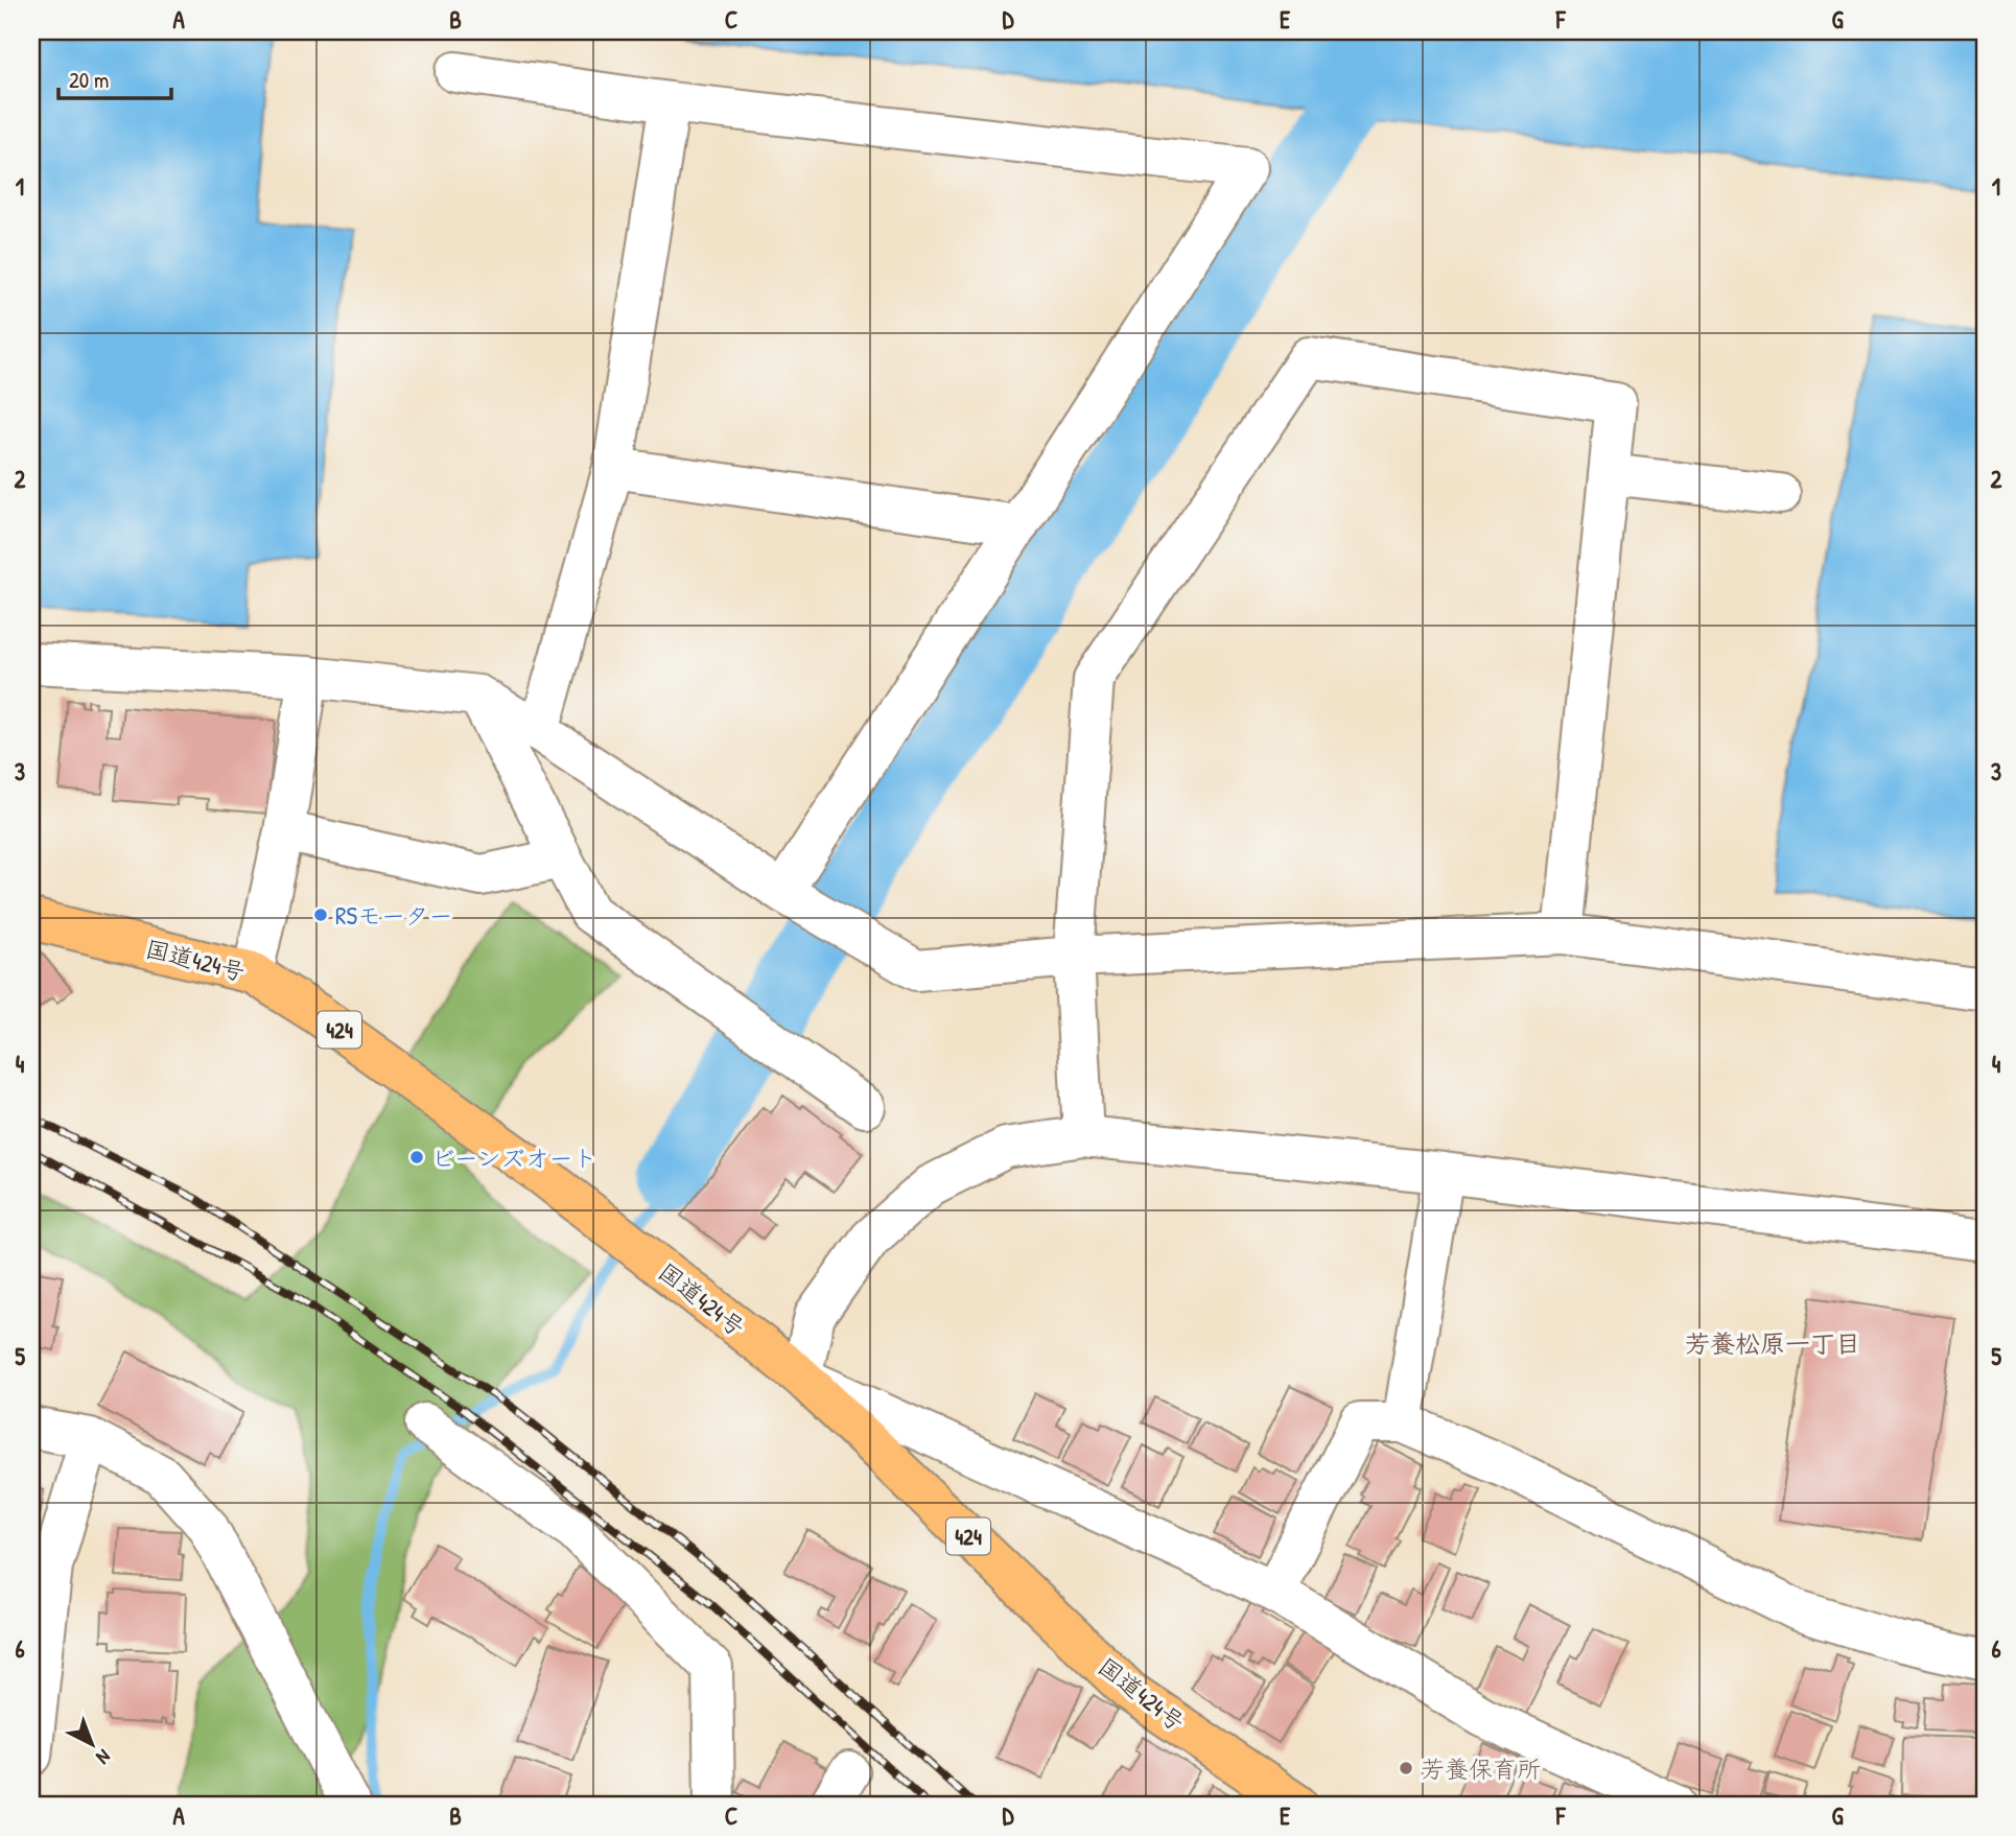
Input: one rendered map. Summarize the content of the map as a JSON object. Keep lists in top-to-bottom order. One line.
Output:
{"streets":{"highway":["国道424号","424"]},"districts":["芳養松原一丁目"],"places":["RSモーター","ビーンズオート","芳養保育所"],"scale_bar":"20 m","north":"bottom right","grid":{"columns":["A","B","C","D","E","F","G"],"rows":["1","2","3","4","5","6"]}}
